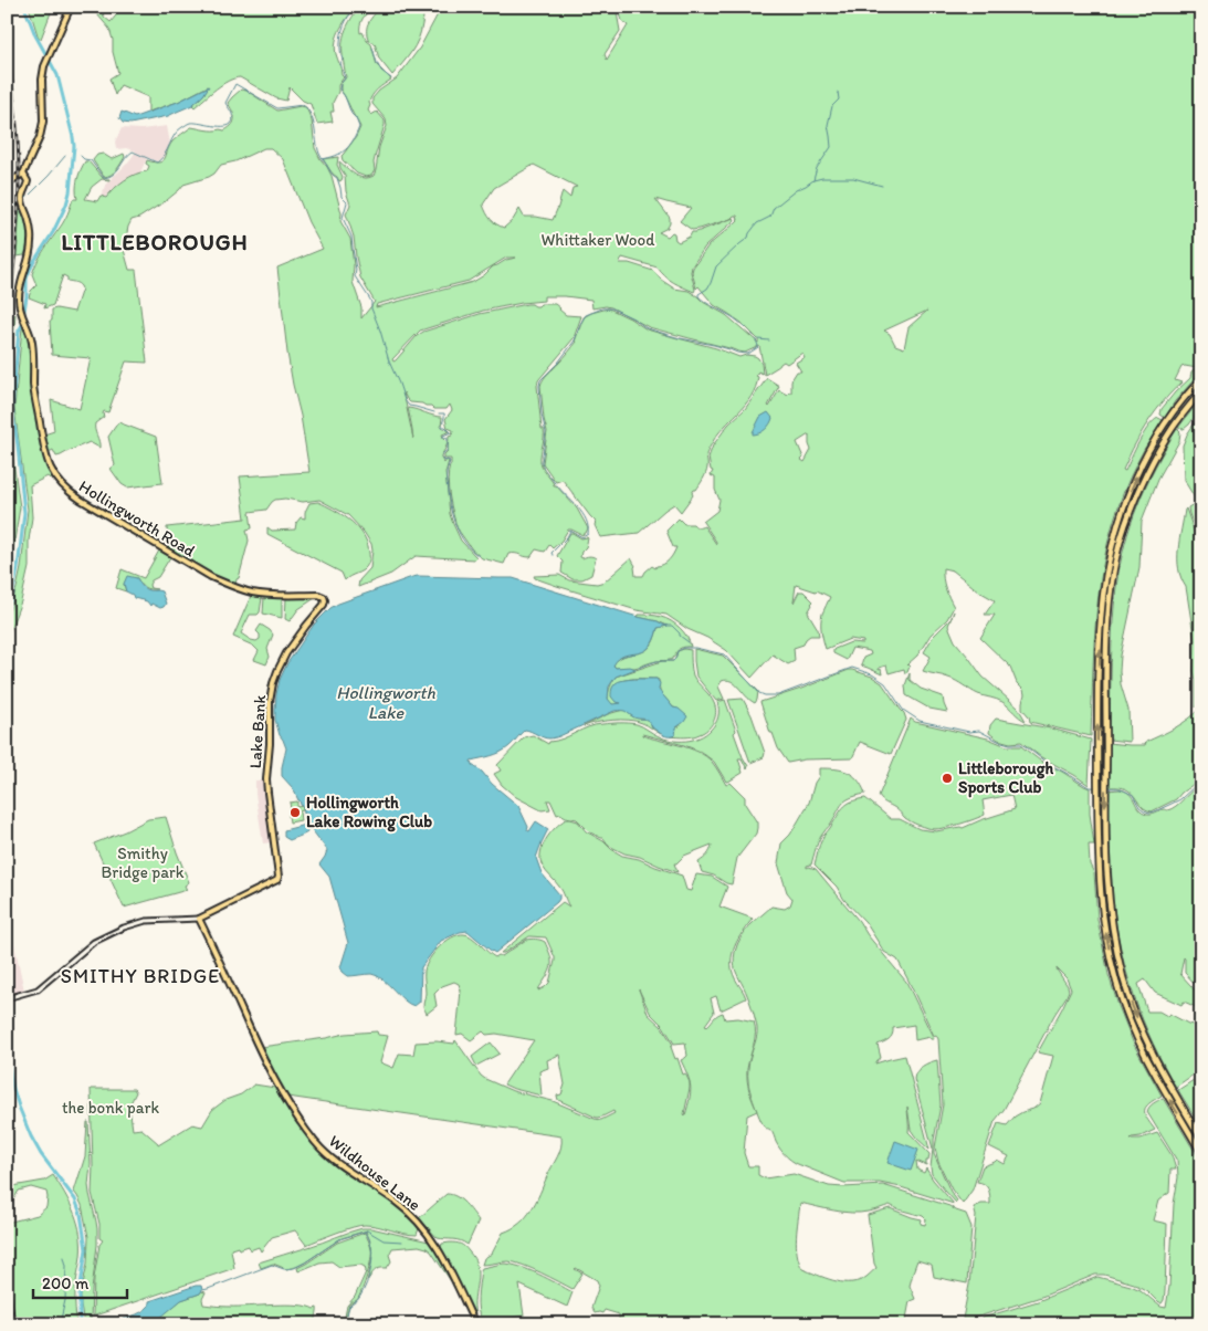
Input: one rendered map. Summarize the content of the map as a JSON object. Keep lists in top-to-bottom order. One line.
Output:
{"streets":{"main road":["Hollingworth Road","Lake Bank","Wildhouse Lane"]},"crossings":[["Hollingworth Road","Lake Bank"],["Lake Bank","Wildhouse Lane"]],"districts":["LITTLEBOROUGH","SMITHY BRIDGE"],"water":["Hollingworth Lake"],"parks":["Whittaker Wood","Smithy Bridge park","the bonk park"],"places":["Littleborough Sports Club","Hollingworth Lake Rowing Club"],"scale_bar":"200 m"}
